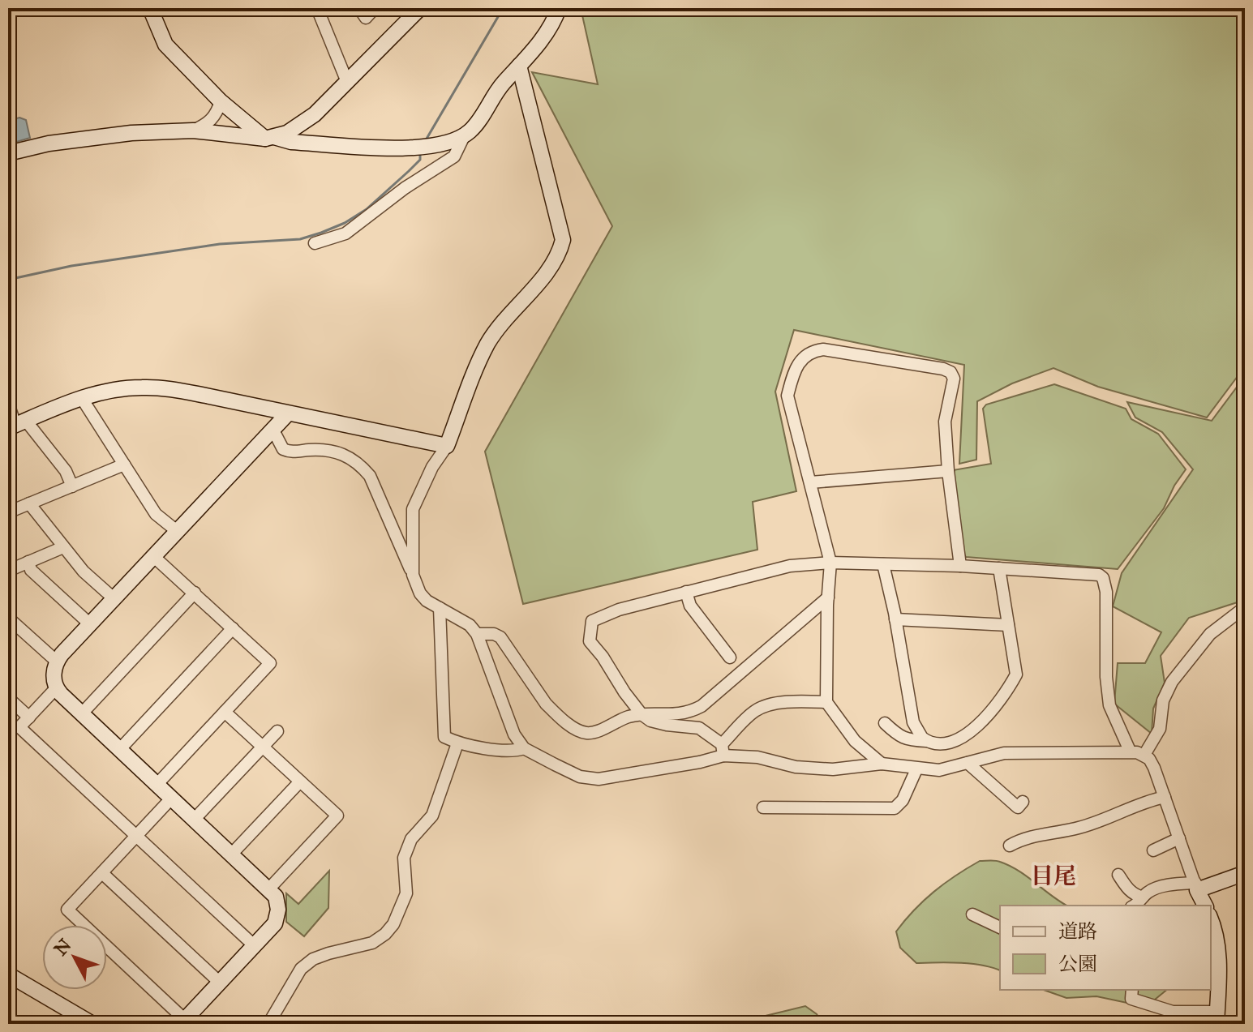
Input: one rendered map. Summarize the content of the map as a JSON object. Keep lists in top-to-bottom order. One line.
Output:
{"districts":["目尾"],"legend":["道路","公園"],"north":"top left"}
